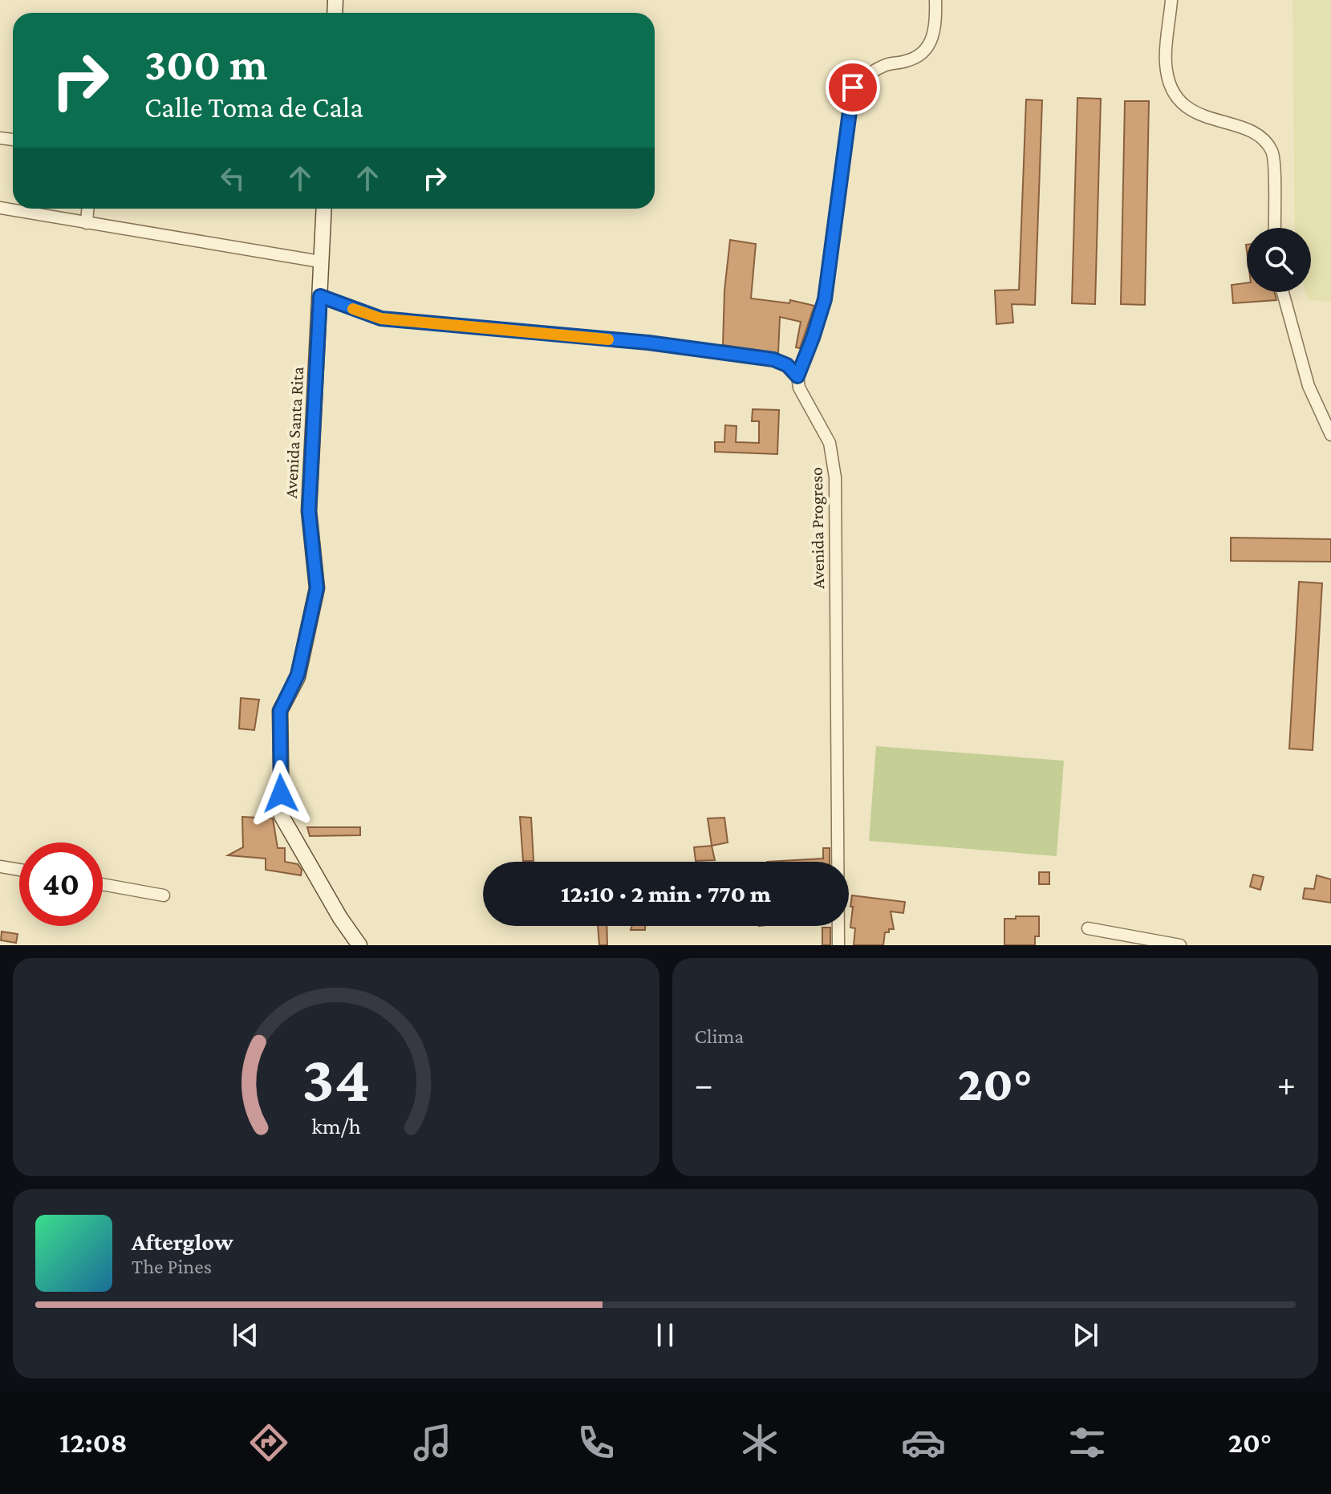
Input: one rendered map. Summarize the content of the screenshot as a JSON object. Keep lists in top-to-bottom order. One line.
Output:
{"streets":{"street":["Avenida Santa Rita","Avenida Progreso"]},"page":{"turn":["300 m","Calle Toma de Cala"],"limit":"40","trip":"12:10 · 2 min · 770 m","tile":"Clima","heat":["−","20°","+"],"song":["Afterglow","The Pines"],"tabs":["12:08","20°"],"gauge":["34","km/h"]}}
